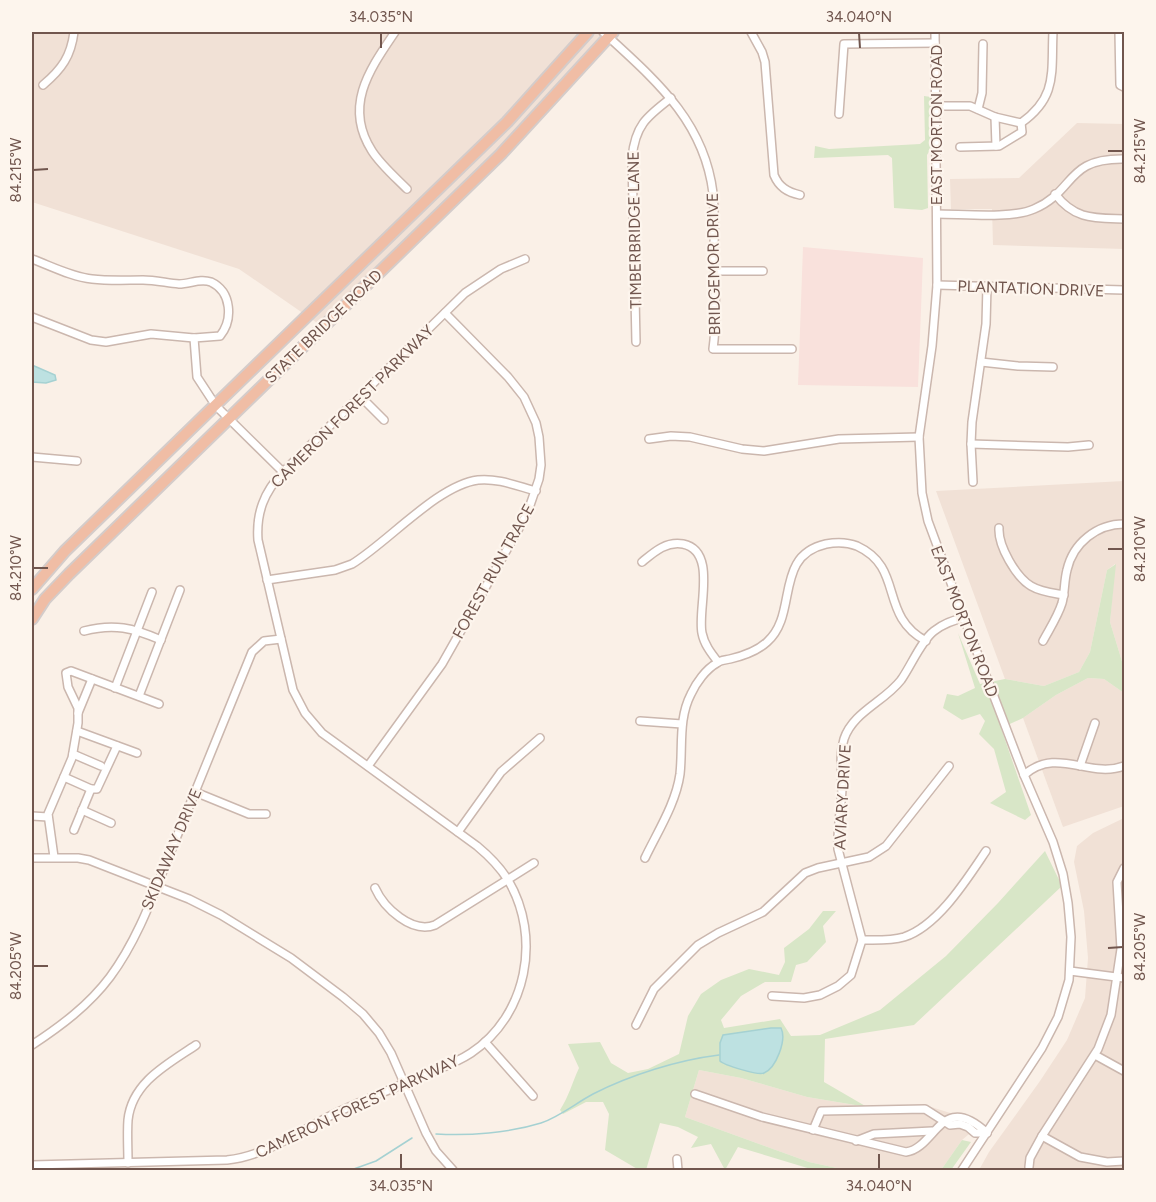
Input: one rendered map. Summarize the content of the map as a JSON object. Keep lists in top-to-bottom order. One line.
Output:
{"streets":{"highway":["STATE BRIDGE ROAD"],"street":["EAST MORTON ROAD","TIMBERBRIDGE LANE","BRIDGEMOR DRIVE","PLANTATION DRIVE","CAMERON FOREST PARKWAY","FOREST RUN TRACE","AVIARY DRIVE","SKIDAWAY DRIVE"]},"crossings":[["EAST MORTON ROAD","PLANTATION DRIVE"],["EAST MORTON ROAD","AVIARY DRIVE"],["TIMBERBRIDGE LANE","BRIDGEMOR DRIVE"],["BRIDGEMOR DRIVE","STATE BRIDGE ROAD"],["CAMERON FOREST PARKWAY","FOREST RUN TRACE"],["CAMERON FOREST PARKWAY","SKIDAWAY DRIVE"]],"coordinates":["34.035°N","34.040°N","84.215°W","84.210°W","84.205°W"]}
